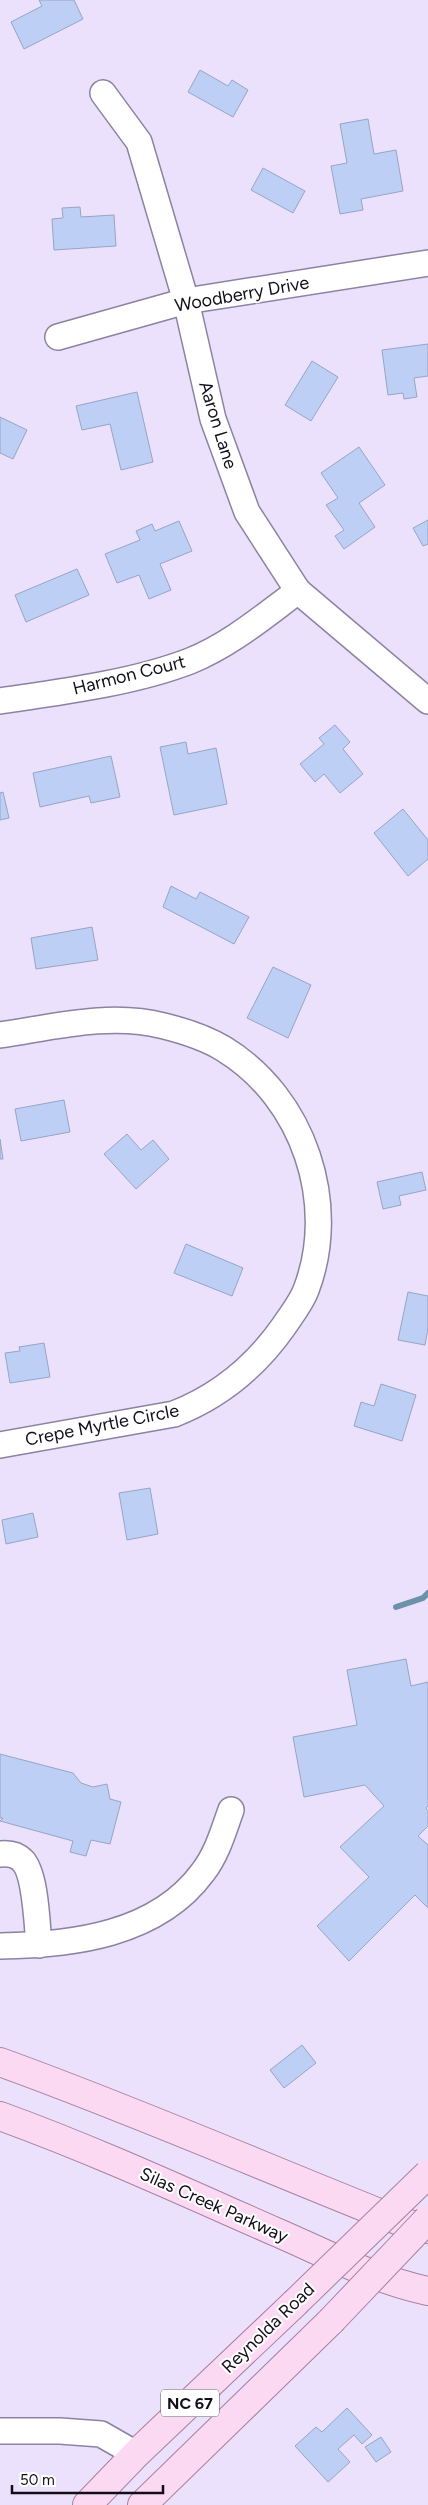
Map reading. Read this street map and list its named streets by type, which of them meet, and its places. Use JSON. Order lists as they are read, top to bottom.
{
  "streets": {
    "main road": ["Silas Creek Parkway", "Reynolda Road", "NC 67"],
    "street": [
      "Woodberry Drive",
      "Aaron Lane",
      "Harmon Court",
      "Crepe Myrtle Circle"
    ]
  },
  "crossings": [
    ["Woodberry Drive", "Aaron Lane"],
    ["Aaron Lane", "Harmon Court"]
  ],
  "scale_bar": "50 m"
}
